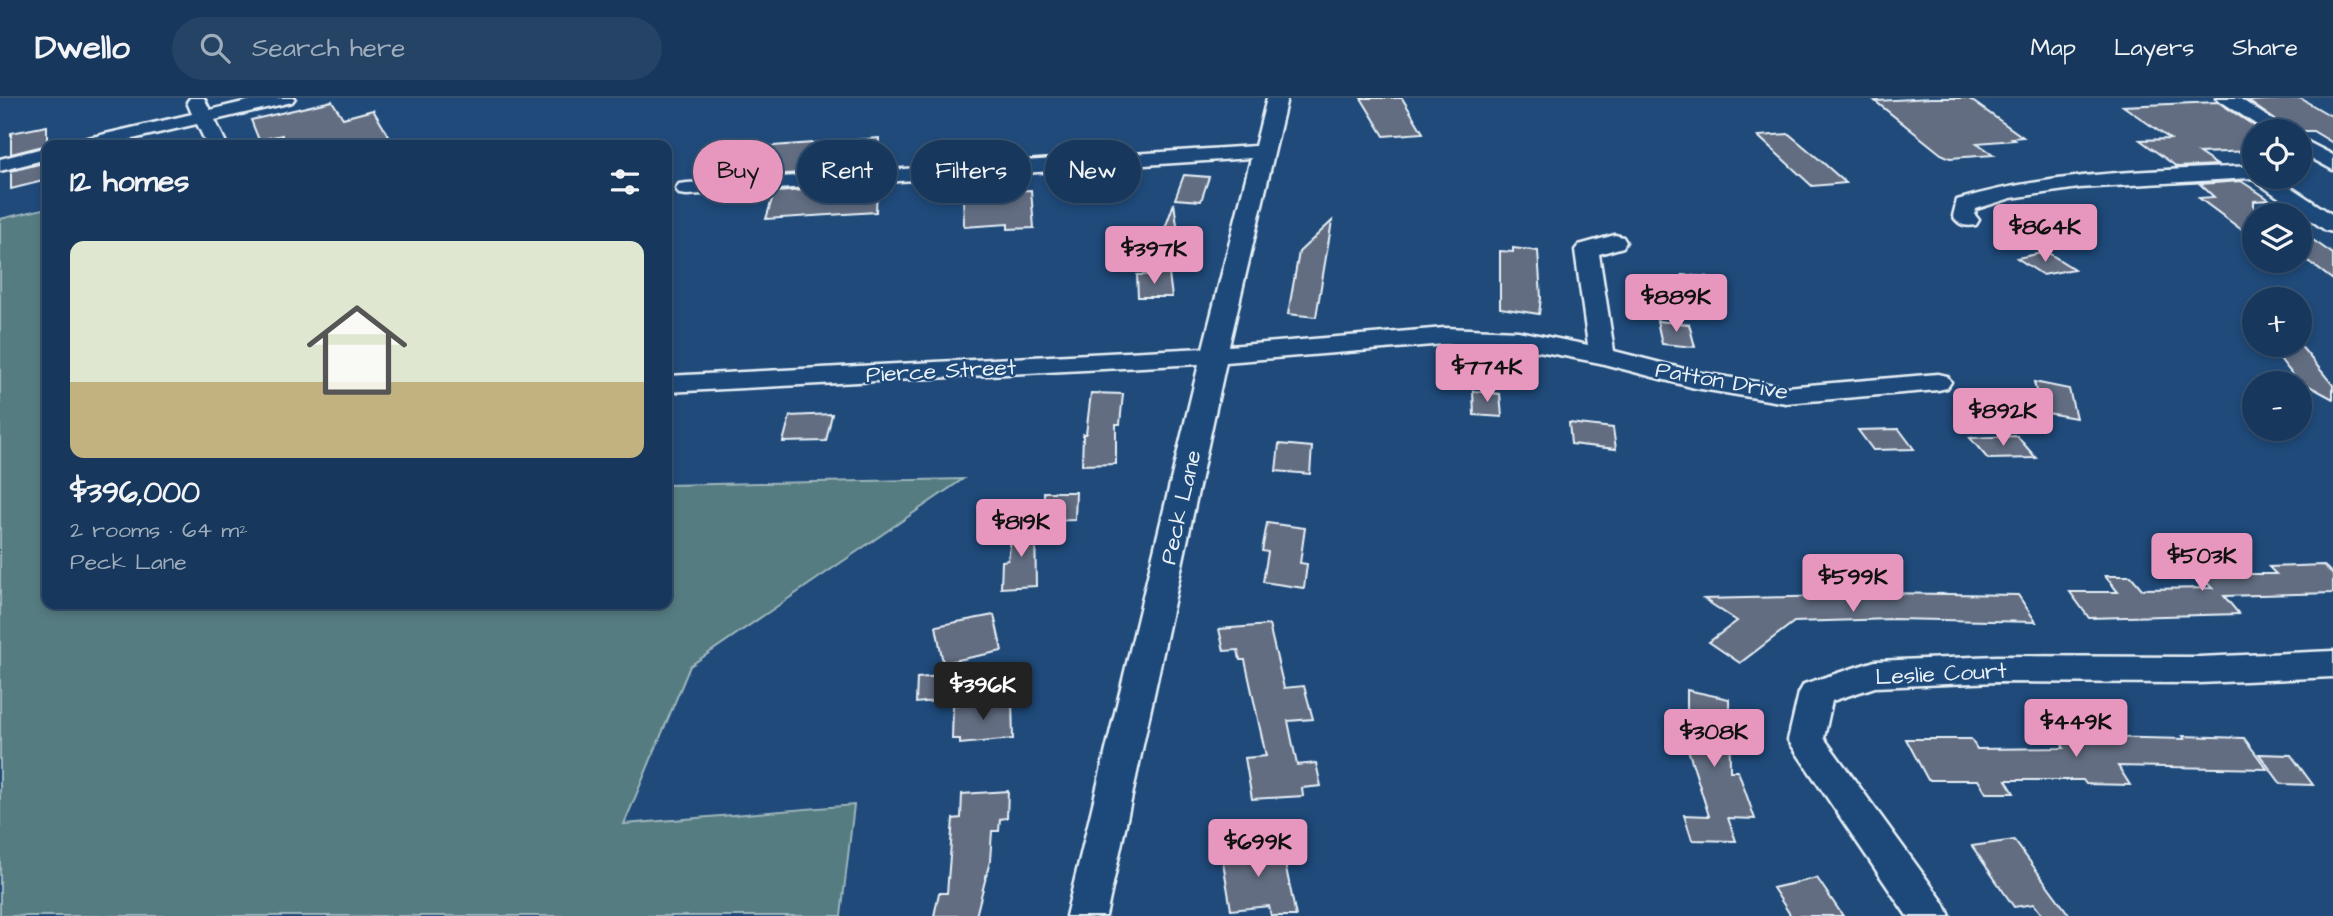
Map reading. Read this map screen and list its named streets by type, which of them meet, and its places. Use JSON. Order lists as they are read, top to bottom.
{
  "streets": {
    "street": [
      "Pierce Street",
      "Patton Drive",
      "Peck Lane",
      "Leslie Court"
    ]
  },
  "crossings": [
    ["Pierce Street", "Patton Drive"],
    ["Pierce Street", "Peck Lane"],
    ["Patton Drive", "Peck Lane"]
  ],
  "page": {
    "header": "Dwello",
    "search": "Search here",
    "nav": ["Map", "Layers", "Share"],
    "map_buttons": ["+", "−"],
    "chip": [
      "Buy",
      "Rent",
      "Filters",
      "New"
    ],
    "heading": "12 homes",
    "price": [
      "$864K",
      "$397K",
      "$889K",
      "$774K",
      "$892K",
      "$819K",
      "$503K",
      "$599K",
      "$396K",
      "$449K",
      "$308K",
      "$699K"
    ],
    "list": [
      {
        "name": "$396,000",
        "note": "2 rooms · 64 m² · Peck Lane"
      }
    ]
  }
}
